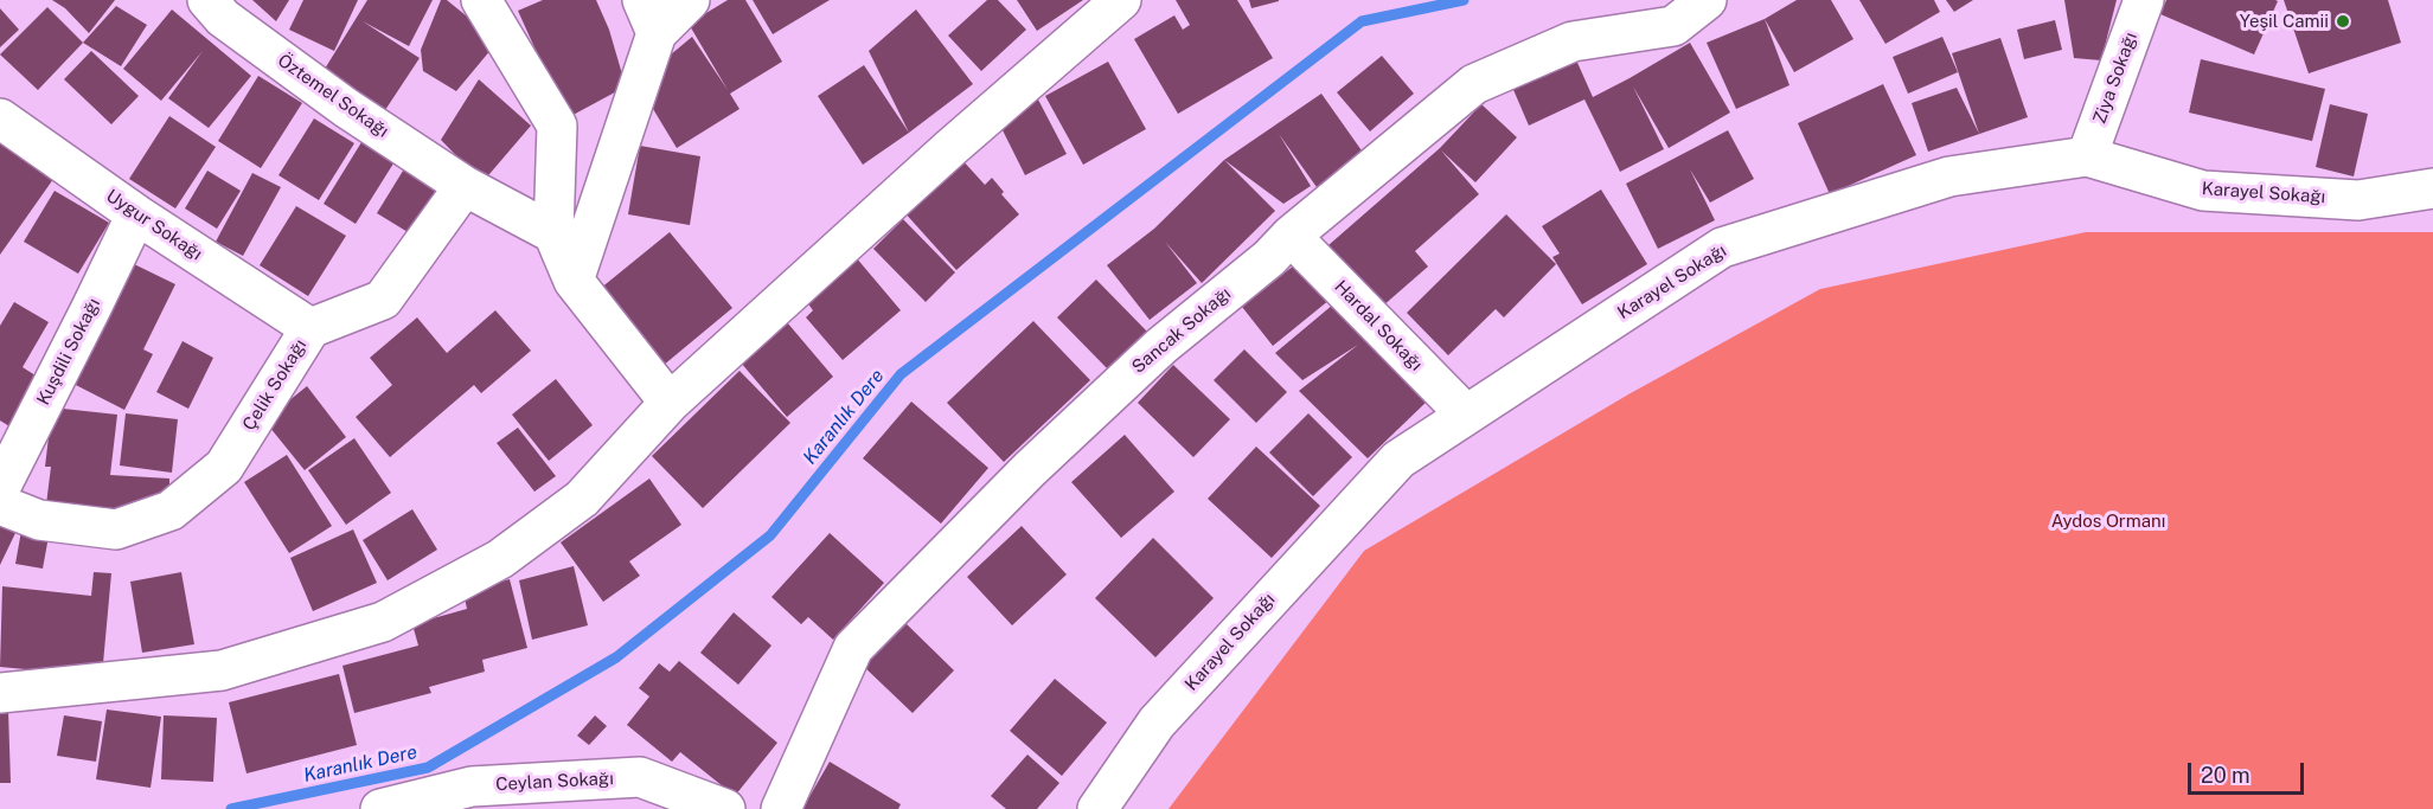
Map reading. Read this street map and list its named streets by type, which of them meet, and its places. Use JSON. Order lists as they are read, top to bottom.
{
  "streets": {
    "street": [
      "Ziya Sokağı",
      "Öztemel Sokağı",
      "Karayel Sokağı",
      "Uygur Sokağı",
      "Hardal Sokağı",
      "Sancak Sokağı",
      "Kuşdili Sokağı",
      "Çelik Sokağı",
      "Ceylan Sokağı"
    ]
  },
  "crossings": [
    ["Ziya Sokağı", "Karayel Sokağı"],
    ["Öztemel Sokağı", "Çelik Sokağı"],
    ["Karayel Sokağı", "Hardal Sokağı"],
    ["Uygur Sokağı", "Kuşdili Sokağı"],
    ["Uygur Sokağı", "Çelik Sokağı"],
    ["Hardal Sokağı", "Sancak Sokağı"]
  ],
  "water": ["Karanlık Dere"],
  "parks": ["Aydos Ormanı"],
  "places": ["Yeşil Camii"],
  "scale_bar": "20 m"
}
